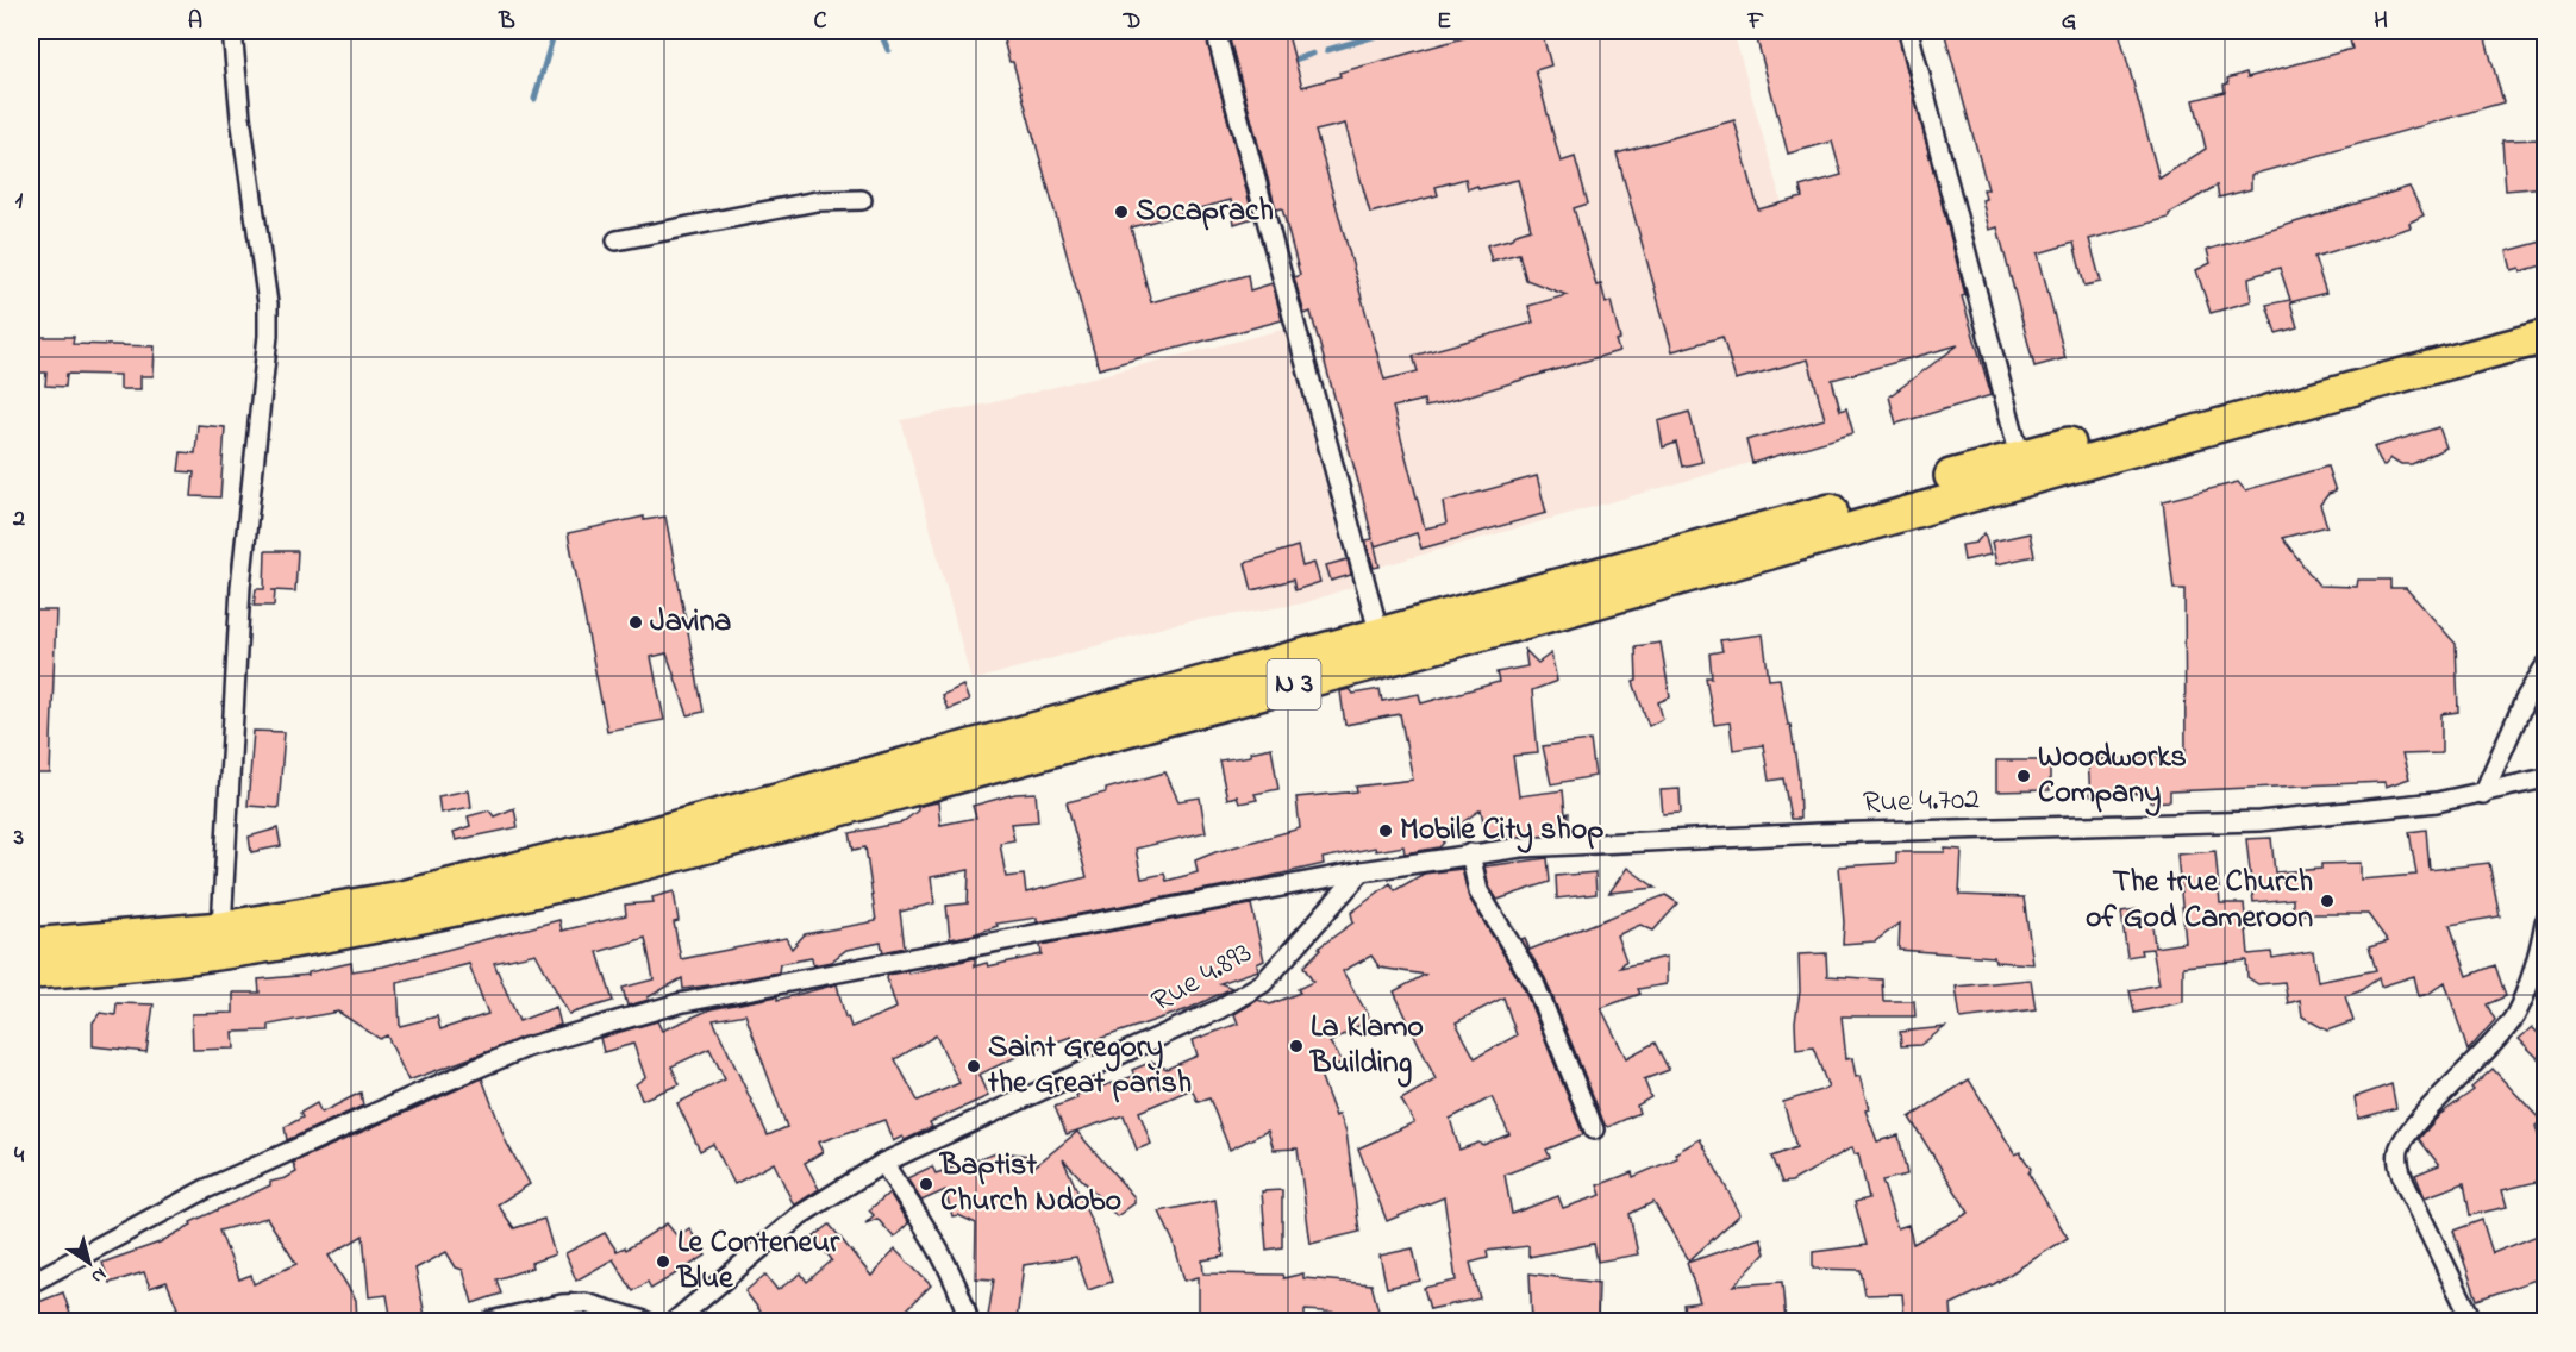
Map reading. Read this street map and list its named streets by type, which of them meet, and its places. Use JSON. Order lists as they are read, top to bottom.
{
  "streets": {
    "highway": ["N 3"],
    "street": ["Rue 4.702", "Rue 4.893"]
  },
  "crossings": [
    ["Rue 4.702", "Rue 4.893"]
  ],
  "places": [
    "Socaprach",
    "Javina",
    "Woodworks Company",
    "Mobile City shop",
    "The true Church of God Cameroon",
    "La Klamo Building",
    "Saint Gregory the Great parish",
    "Baptist Church Ndobo",
    "Le Conteneur Blue"
  ],
  "north": "bottom right",
  "grid": {
    "columns": [
      "A",
      "B",
      "C",
      "D",
      "E",
      "F",
      "G",
      "H"
    ],
    "rows": [
      "1",
      "2",
      "3",
      "4"
    ]
  }
}
